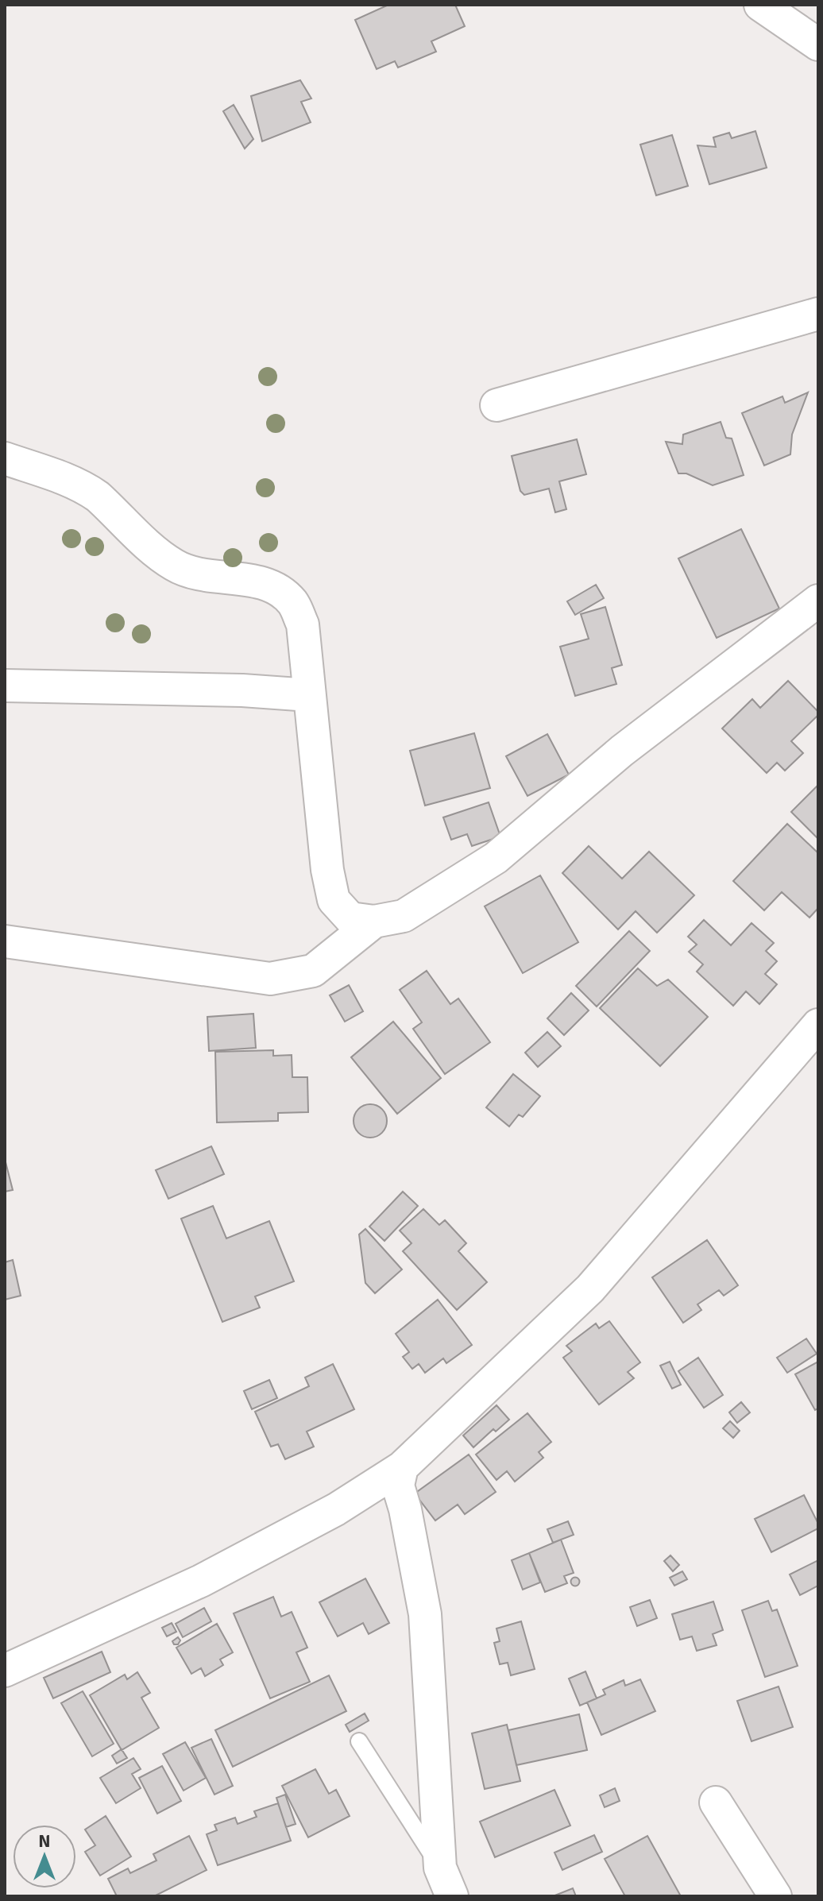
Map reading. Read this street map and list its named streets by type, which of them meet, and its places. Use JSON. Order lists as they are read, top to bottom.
{
  "north": "top"
}
